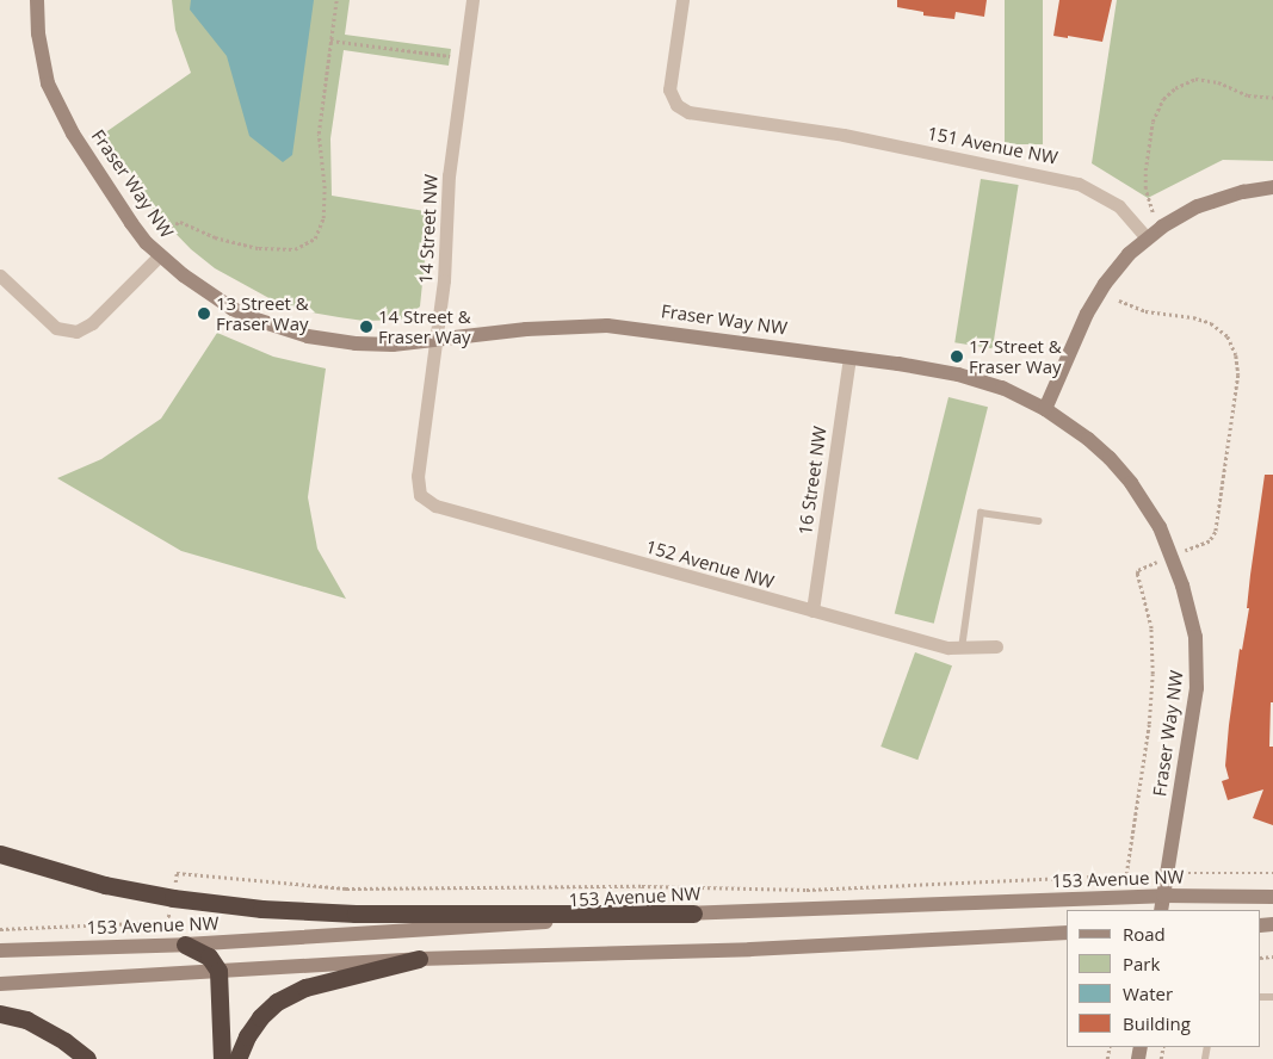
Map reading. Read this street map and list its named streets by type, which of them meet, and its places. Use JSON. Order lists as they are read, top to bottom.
{
  "streets": {
    "main road": ["Fraser Way NW", "153 Avenue NW"],
    "street": [
      "151 Avenue NW",
      "14 Street NW",
      "16 Street NW",
      "152 Avenue NW"
    ]
  },
  "crossings": [
    ["Fraser Way NW", "14 Street NW"],
    ["Fraser Way NW", "16 Street NW"],
    ["Fraser Way NW", "153 Avenue NW"],
    ["14 Street NW", "152 Avenue NW"],
    ["16 Street NW", "152 Avenue NW"]
  ],
  "places": ["13 Street & Fraser Way", "14 Street & Fraser Way", "17 Street & Fraser Way"],
  "legend": [
    "Road",
    "Park",
    "Water",
    "Building"
  ]
}
